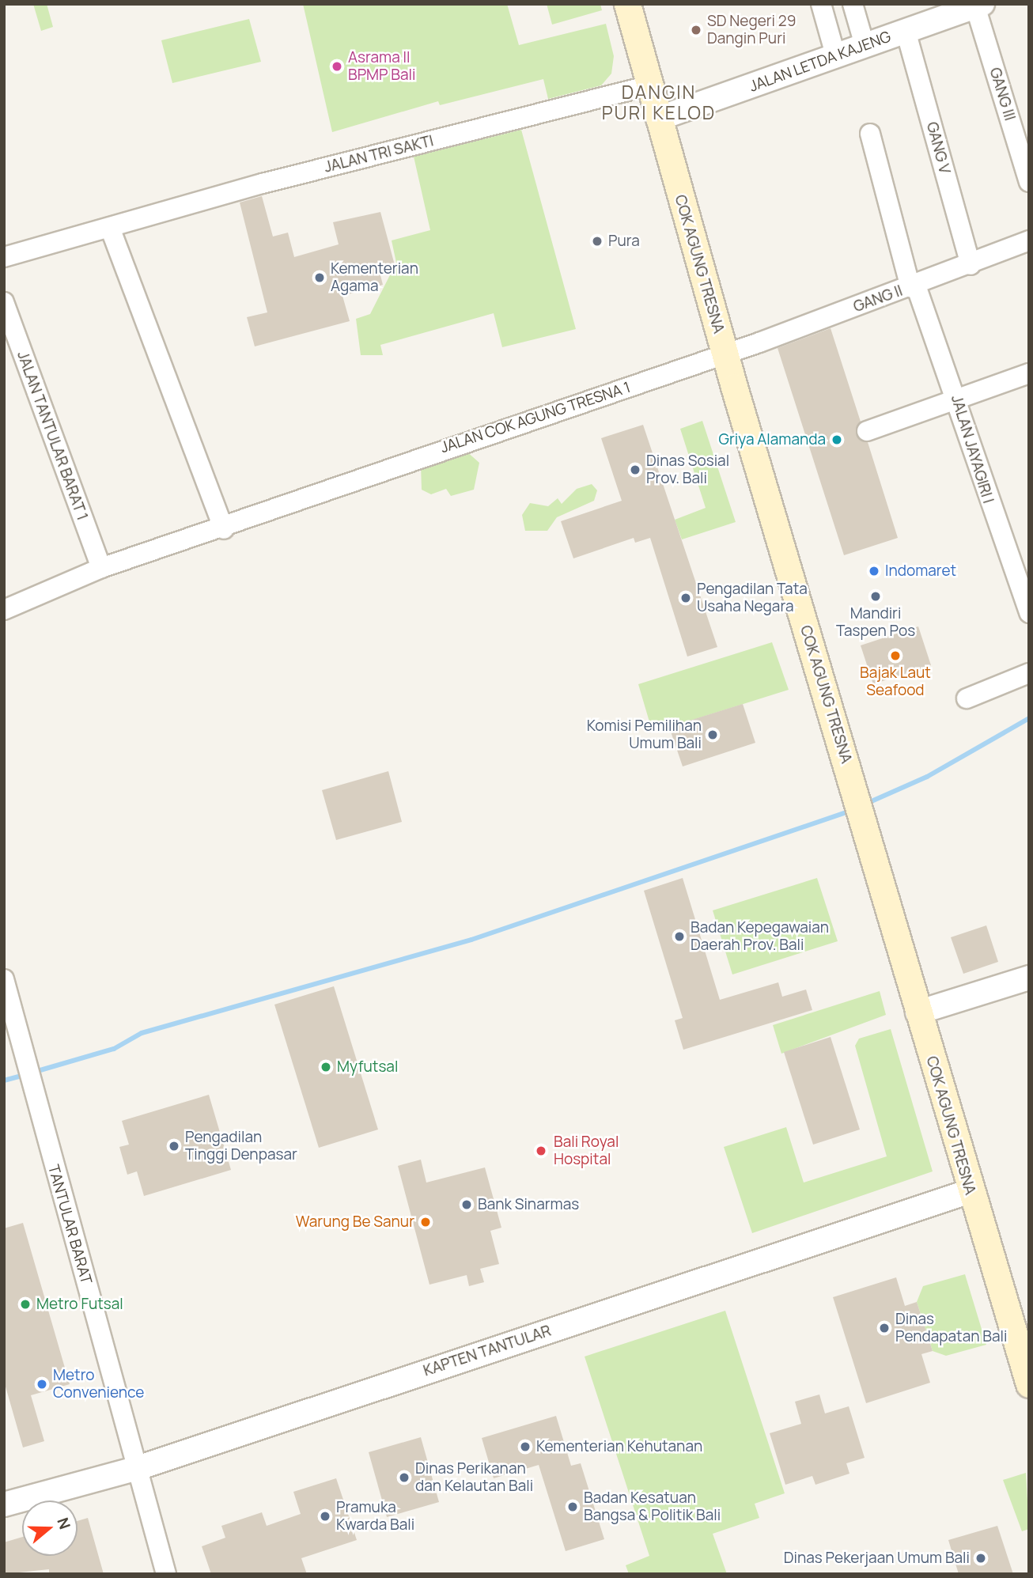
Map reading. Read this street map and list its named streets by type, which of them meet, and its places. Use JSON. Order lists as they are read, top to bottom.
{
  "streets": {
    "main road": ["COK AGUNG TRESNA"],
    "street": [
      "JALAN LETDA KAJENG",
      "GANG III",
      "GANG V",
      "JALAN TRI SAKTI",
      "GANG II",
      "JALAN COK AGUNG TRESNA 1",
      "JALAN TANTULAR BARAT 1",
      "JALAN JAYAGIRI I",
      "TANTULAR BARAT",
      "KAPTEN TANTULAR"
    ]
  },
  "crossings": [
    ["JALAN LETDA KAJENG", "GANG III"],
    ["JALAN LETDA KAJENG", "GANG V"],
    ["JALAN LETDA KAJENG", "COK AGUNG TRESNA"],
    ["GANG V", "GANG II"],
    ["JALAN TRI SAKTI", "COK AGUNG TRESNA"],
    ["COK AGUNG TRESNA", "GANG II"],
    ["COK AGUNG TRESNA", "JALAN COK AGUNG TRESNA 1"],
    ["COK AGUNG TRESNA", "KAPTEN TANTULAR"],
    ["GANG II", "JALAN COK AGUNG TRESNA 1"],
    ["GANG II", "JALAN JAYAGIRI I"],
    ["JALAN COK AGUNG TRESNA 1", "JALAN TANTULAR BARAT 1"],
    ["TANTULAR BARAT", "KAPTEN TANTULAR"]
  ],
  "districts": ["DANGIN PURI KELOD"],
  "places": [
    "SD Negeri 29 Dangin Puri",
    "Asrama II BPMP Bali",
    "Pura",
    "Kementerian Agama",
    "Griya Alamanda",
    "Dinas Sosial Prov. Bali",
    "Indomaret",
    "Mandiri Taspen Pos",
    "Pengadilan Tata Usaha Negara",
    "Bajak Laut Seafood",
    "Komisi Pemilihan Umum Bali",
    "Badan Kepegawaian Daerah Prov. Bali",
    "Myfutsal",
    "Pengadilan Tinggi Denpasar",
    "Bali Royal Hospital",
    "Bank Sinarmas",
    "Warung Be Sanur",
    "Metro Futsal",
    "Dinas Pendapatan Bali",
    "Metro Convenience",
    "Kementerian Kehutanan",
    "Dinas Perikanan dan Kelautan Bali",
    "Badan Kesatuan Bangsa & Politik Bali",
    "Pramuka Kwarda Bali",
    "Dinas Pekerjaan Umum Bali"
  ],
  "north": "right"
}
